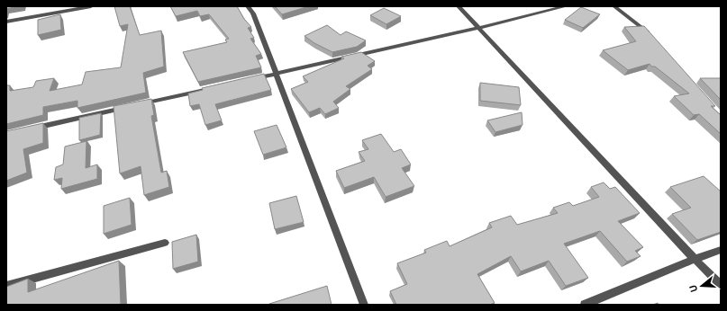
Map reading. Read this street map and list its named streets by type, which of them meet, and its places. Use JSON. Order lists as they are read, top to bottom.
{
  "north": "left"
}
